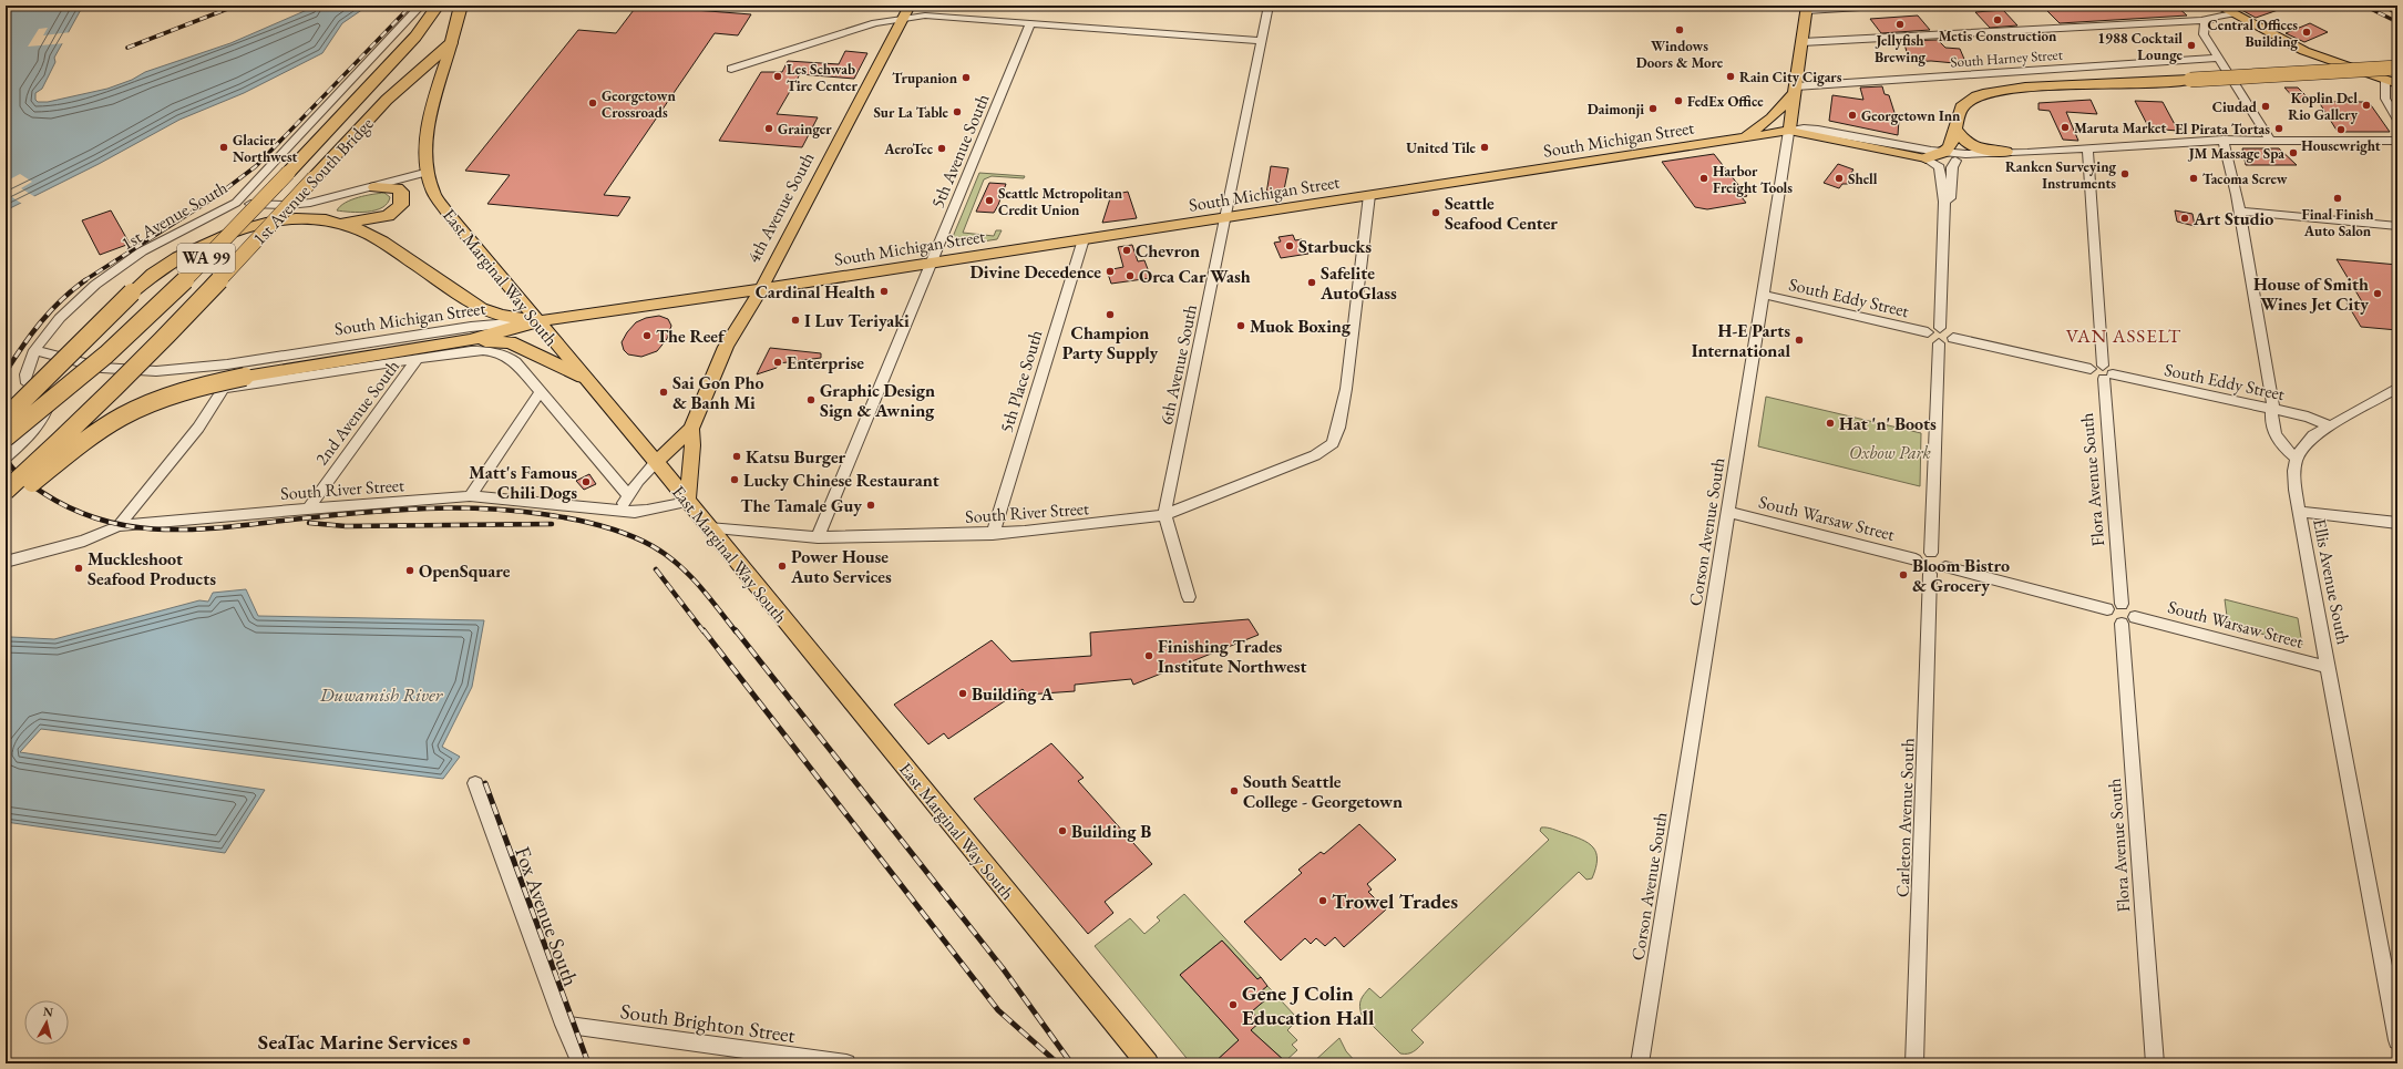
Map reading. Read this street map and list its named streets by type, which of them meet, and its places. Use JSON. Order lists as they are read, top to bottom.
{
  "streets": {
    "highway": ["1st Avenue South Bridge", "WA 99", "East Marginal Way South"],
    "main road": ["South Michigan Street", "4th Avenue South", "Corson Avenue South"],
    "street": [
      "South Harney Street",
      "5th Avenue South",
      "1st Avenue South",
      "South Eddy Street",
      "6th Avenue South",
      "5th Place South",
      "2nd Avenue South",
      "Flora Avenue South",
      "South River Street",
      "South Warsaw Street",
      "Ellis Avenue South",
      "Carleton Avenue South",
      "Fox Avenue South",
      "South Brighton Street"
    ]
  },
  "crossings": [
    ["South Harney Street", "Corson Avenue South"],
    ["South Michigan Street", "5th Avenue South"],
    ["South Michigan Street", "4th Avenue South"],
    ["South Michigan Street", "1st Avenue South"],
    ["South Michigan Street", "East Marginal Way South"],
    ["South Michigan Street", "6th Avenue South"],
    ["South Michigan Street", "5th Place South"],
    ["South Michigan Street", "South River Street"],
    ["South Michigan Street", "Corson Avenue South"],
    ["5th Avenue South", "South River Street"],
    ["1st Avenue South Bridge", "East Marginal Way South"],
    ["4th Avenue South", "East Marginal Way South"],
    ["4th Avenue South", "South River Street"],
    ["East Marginal Way South", "South River Street"],
    ["South Eddy Street", "Flora Avenue South"],
    ["South Eddy Street", "Corson Avenue South"],
    ["6th Avenue South", "South River Street"],
    ["5th Place South", "South River Street"],
    ["2nd Avenue South", "South River Street"],
    ["Flora Avenue South", "South Warsaw Street"],
    ["South Warsaw Street", "Corson Avenue South"],
    ["South Warsaw Street", "Ellis Avenue South"],
    ["South Warsaw Street", "Carleton Avenue South"],
    ["Fox Avenue South", "South Brighton Street"]
  ],
  "districts": ["VAN ASSELT"],
  "water": ["Duwamish River"],
  "parks": ["Oxbow Park"],
  "places": [
    "Metis Construction",
    "Jellyfish Brewing",
    "Windows Doors & More",
    "Central Offices Building",
    "1988 Cocktail Lounge",
    "Les Schwab Tire Center",
    "Rain City Cigars",
    "Trupanion",
    "FedEx Office",
    "Georgetown Crossroads",
    "Koplin Del Rio Gallery",
    "Ciudad",
    "Daimonji",
    "Sur La Table",
    "Georgetown Inn",
    "Maruta Market",
    "Grainger",
    "El Pirata Tortas",
    "Housewright",
    "Glacier Northwest",
    "United Tile",
    "AeroTec",
    "JM Massage Spa",
    "Ranken Surveying Instruments",
    "Harbor Freight Tools",
    "Shell",
    "Tacoma Screw",
    "Final Finish Auto Salon",
    "Seattle Metropolitan Credit Union",
    "Seattle Seafood Center",
    "Art Studio",
    "Starbucks",
    "Chevron",
    "Divine Decedence",
    "Orca Car Wash",
    "Safelite AutoGlass",
    "Cardinal Health",
    "House of Smith Wines Jet City",
    "Champion Party Supply",
    "I Luv Teriyaki",
    "Muok Boxing",
    "The Reef",
    "H-E Parts International",
    "Enterprise",
    "Sai Gon Pho & Banh Mi",
    "Graphic Design Sign & Awning",
    "Hat 'n' Boots",
    "Katsu Burger",
    "Lucky Chinese Restaurant",
    "Matt's Famous Chili Dogs",
    "The Tamale Guy",
    "Power House Auto Services",
    "Muckleshoot Seafood Products",
    "OpenSquare",
    "Bloom Bistro & Grocery",
    "Finishing Trades Institute Northwest",
    "Building A",
    "South Seattle College - Georgetown",
    "Building B",
    "Trowel Trades",
    "Gene J Colin Education Hall",
    "SeaTac Marine Services"
  ],
  "north": "top"
}
